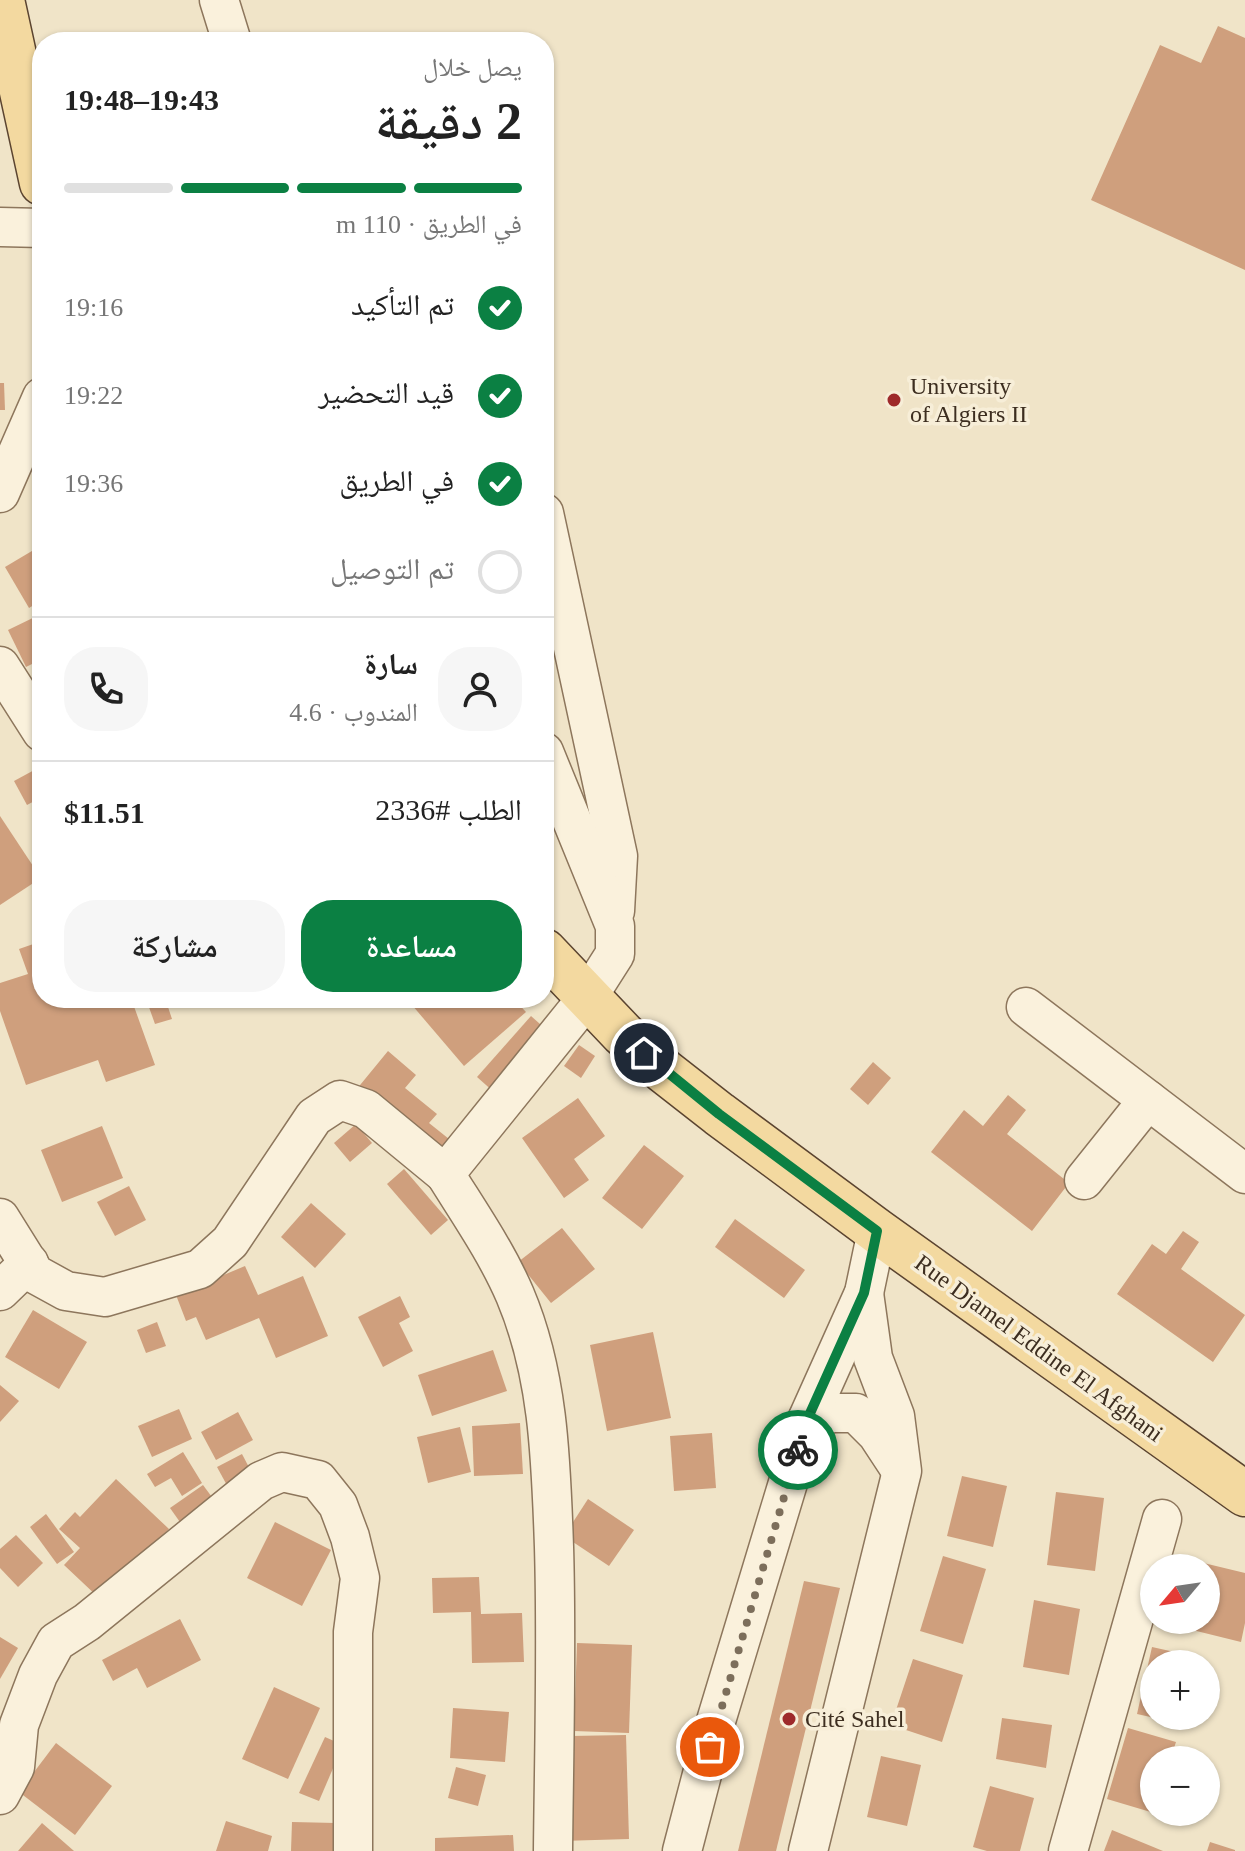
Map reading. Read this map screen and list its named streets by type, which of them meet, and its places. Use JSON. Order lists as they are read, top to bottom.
{
  "streets": {
    "main road": ["Rue Djamel Eddine El Afghani"]
  },
  "places": ["University of Algiers II", "Cité Sahel"],
  "north": "bottom left",
  "page": {
    "heading": ["2 دقيقة", "يصل خلال", "19:43–19:48"],
    "panel": [
      "سارة",
      "المندوب · 4.6",
      "الطلب #2336",
      "$11.51"
    ],
    "bar": "في الطريق · 110 m",
    "list": [
      ["تم التأكيد", "19:16"],
      ["قيد التحضير", "19:22"],
      ["في الطريق", "19:36"],
      "تم التوصيل"
    ],
    "buttons": ["مساعدة", "مشاركة"],
    "map_buttons": ["+", "−"]
  }
}
